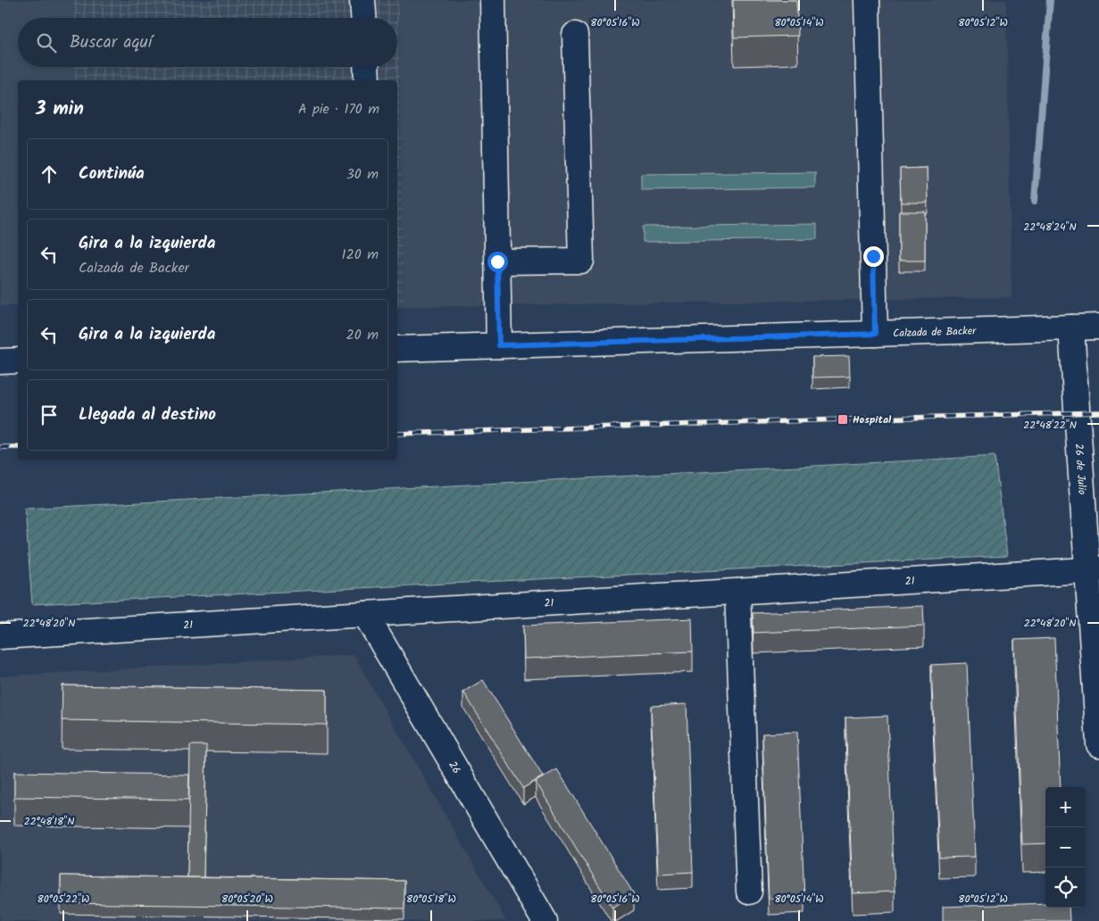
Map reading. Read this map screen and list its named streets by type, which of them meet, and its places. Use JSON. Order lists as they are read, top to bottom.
{
  "streets": {
    "street": [
      "Calzada de Backer",
      "26 de Julio",
      "21",
      "26"
    ]
  },
  "crossings": [
    ["Calzada de Backer", "26 de Julio"],
    ["26 de Julio", "21"],
    ["21", "26"]
  ],
  "places": {
    "transit": ["Hospital"]
  },
  "page": {
    "search": "Buscar aquí",
    "heading": ["3 min", "A pie · 170 m"],
    "list": [
      ["Continúa", "30 m"],
      ["Gira a la izquierda", "Calzada de Backer", "120 m"],
      ["Gira a la izquierda", "20 m"],
      "Llegada al destino"
    ],
    "map_buttons": ["+", "−"]
  },
  "coordinates": [
    "80°05'16\"W",
    "80°05'14\"W",
    "80°05'12\"W",
    "22°48'24\"N",
    "22°48'22\"N",
    "22°48'20\"N",
    "22°48'18\"N",
    "80°05'22\"W",
    "80°05'20\"W",
    "80°05'18\"W"
  ]
}
